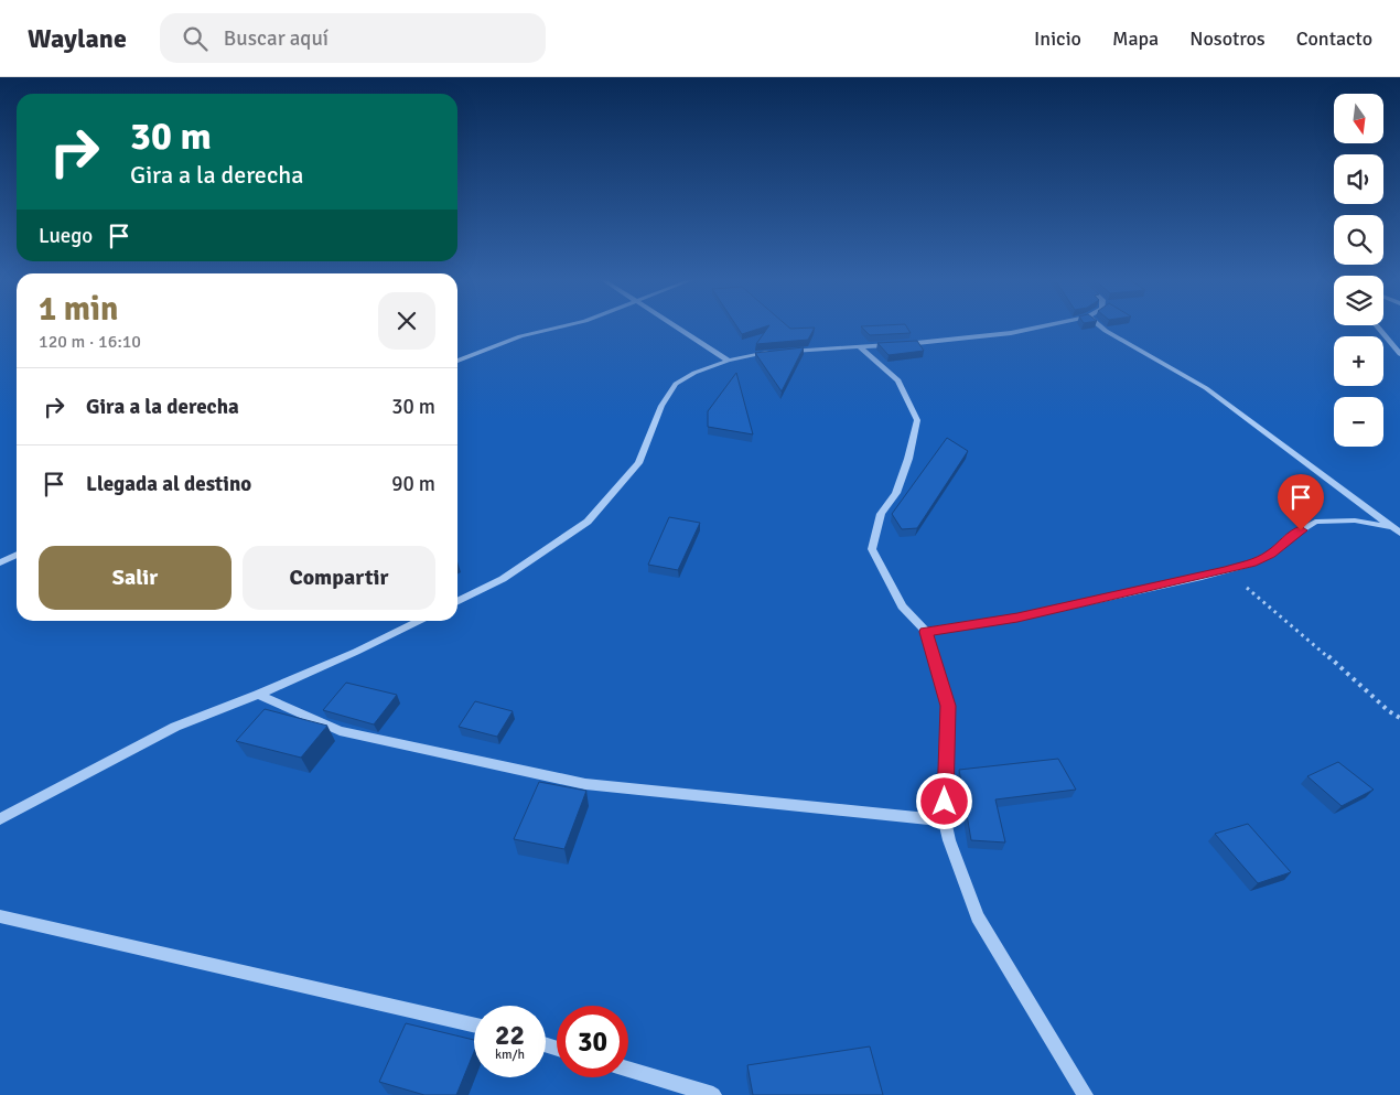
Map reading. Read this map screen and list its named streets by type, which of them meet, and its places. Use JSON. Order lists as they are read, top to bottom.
{
  "north": "bottom",
  "page": {
    "header": "Waylane",
    "search": "Buscar aquí",
    "nav": [
      "Inicio",
      "Mapa",
      "Nosotros",
      "Contacto"
    ],
    "map_buttons": ["+", "−"],
    "turn": ["30 m", "Gira a la derecha"],
    "then": "Luego",
    "heading": ["1 min", "120 m · 16:10"],
    "list": [
      {
        "name": "Gira a la derecha",
        "value": "30 m"
      },
      {
        "name": "Llegada al destino",
        "value": "90 m"
      }
    ],
    "buttons": ["Salir", "Compartir"],
    "speed": "22 km/h",
    "limit": "30"
  }
}
